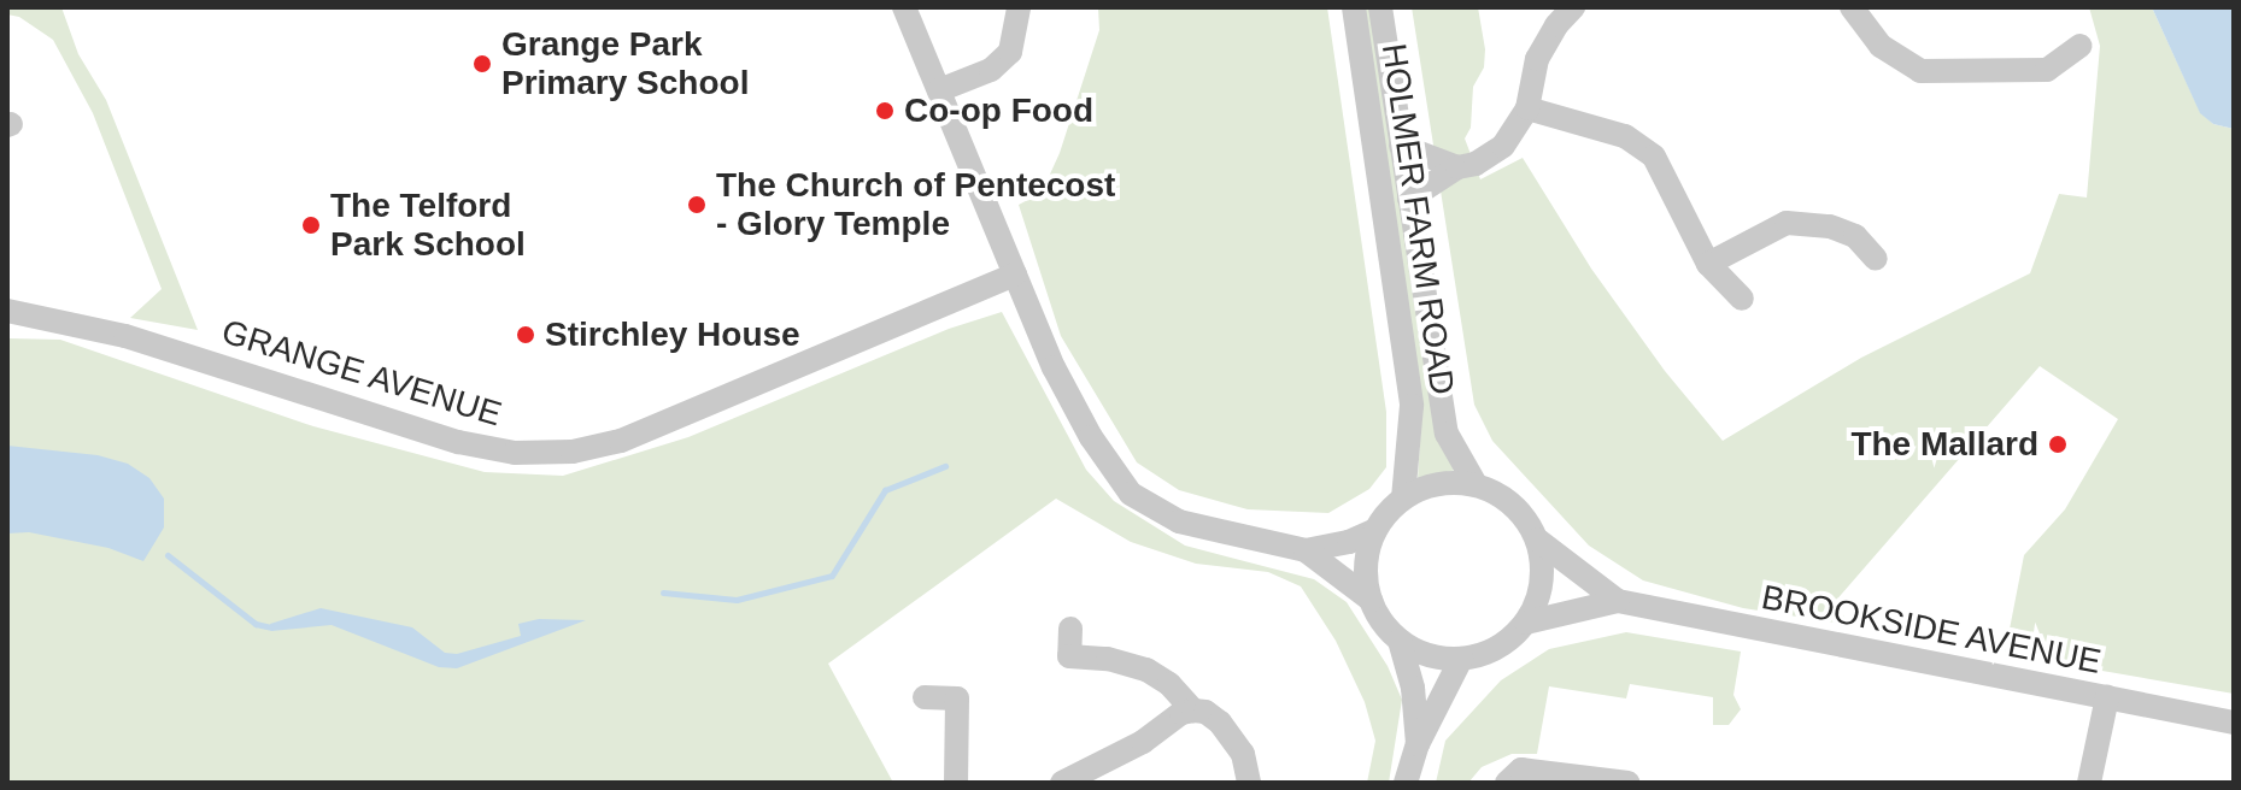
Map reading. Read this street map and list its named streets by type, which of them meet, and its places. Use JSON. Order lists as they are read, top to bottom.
{
  "streets": {
    "street": ["HOLMER FARM ROAD", "GRANGE AVENUE", "BROOKSIDE AVENUE"]
  },
  "crossings": [
    ["HOLMER FARM ROAD", "BROOKSIDE AVENUE"]
  ],
  "places": [
    "Grange Park Primary School",
    "Co-op Food",
    "The Church of Pentecost - Glory Temple",
    "The Telford Park School",
    "Stirchley House",
    "The Mallard"
  ]
}
